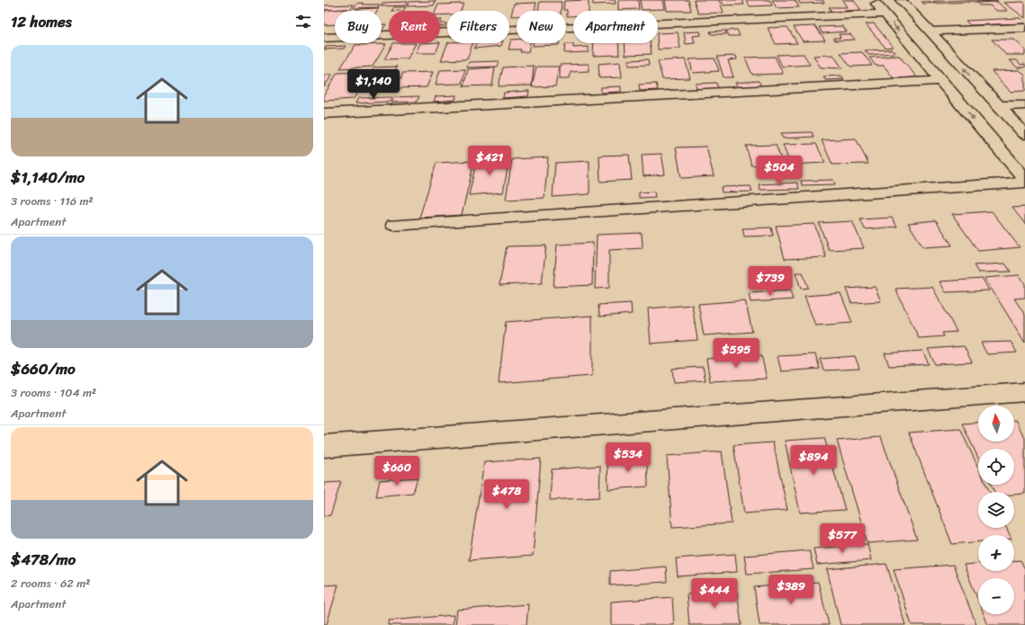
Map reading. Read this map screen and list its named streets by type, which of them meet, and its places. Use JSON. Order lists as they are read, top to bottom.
{
  "north": "top",
  "page": {
    "heading": "12 homes",
    "chip": [
      "Buy",
      "Rent",
      "Filters",
      "New",
      "Apartment"
    ],
    "list": [
      {
        "name": "$1,140/mo",
        "note": "3 rooms · 116 m² · Apartment"
      },
      {
        "name": "$660/mo",
        "note": "3 rooms · 104 m² · Apartment"
      },
      {
        "name": "$478/mo",
        "note": "2 rooms · 62 m² · Apartment"
      }
    ],
    "price": [
      "$1,140",
      "$421",
      "$504",
      "$739",
      "$595",
      "$534",
      "$894",
      "$660",
      "$478",
      "$577",
      "$389",
      "$444"
    ],
    "map_buttons": ["+", "−"]
  }
}
